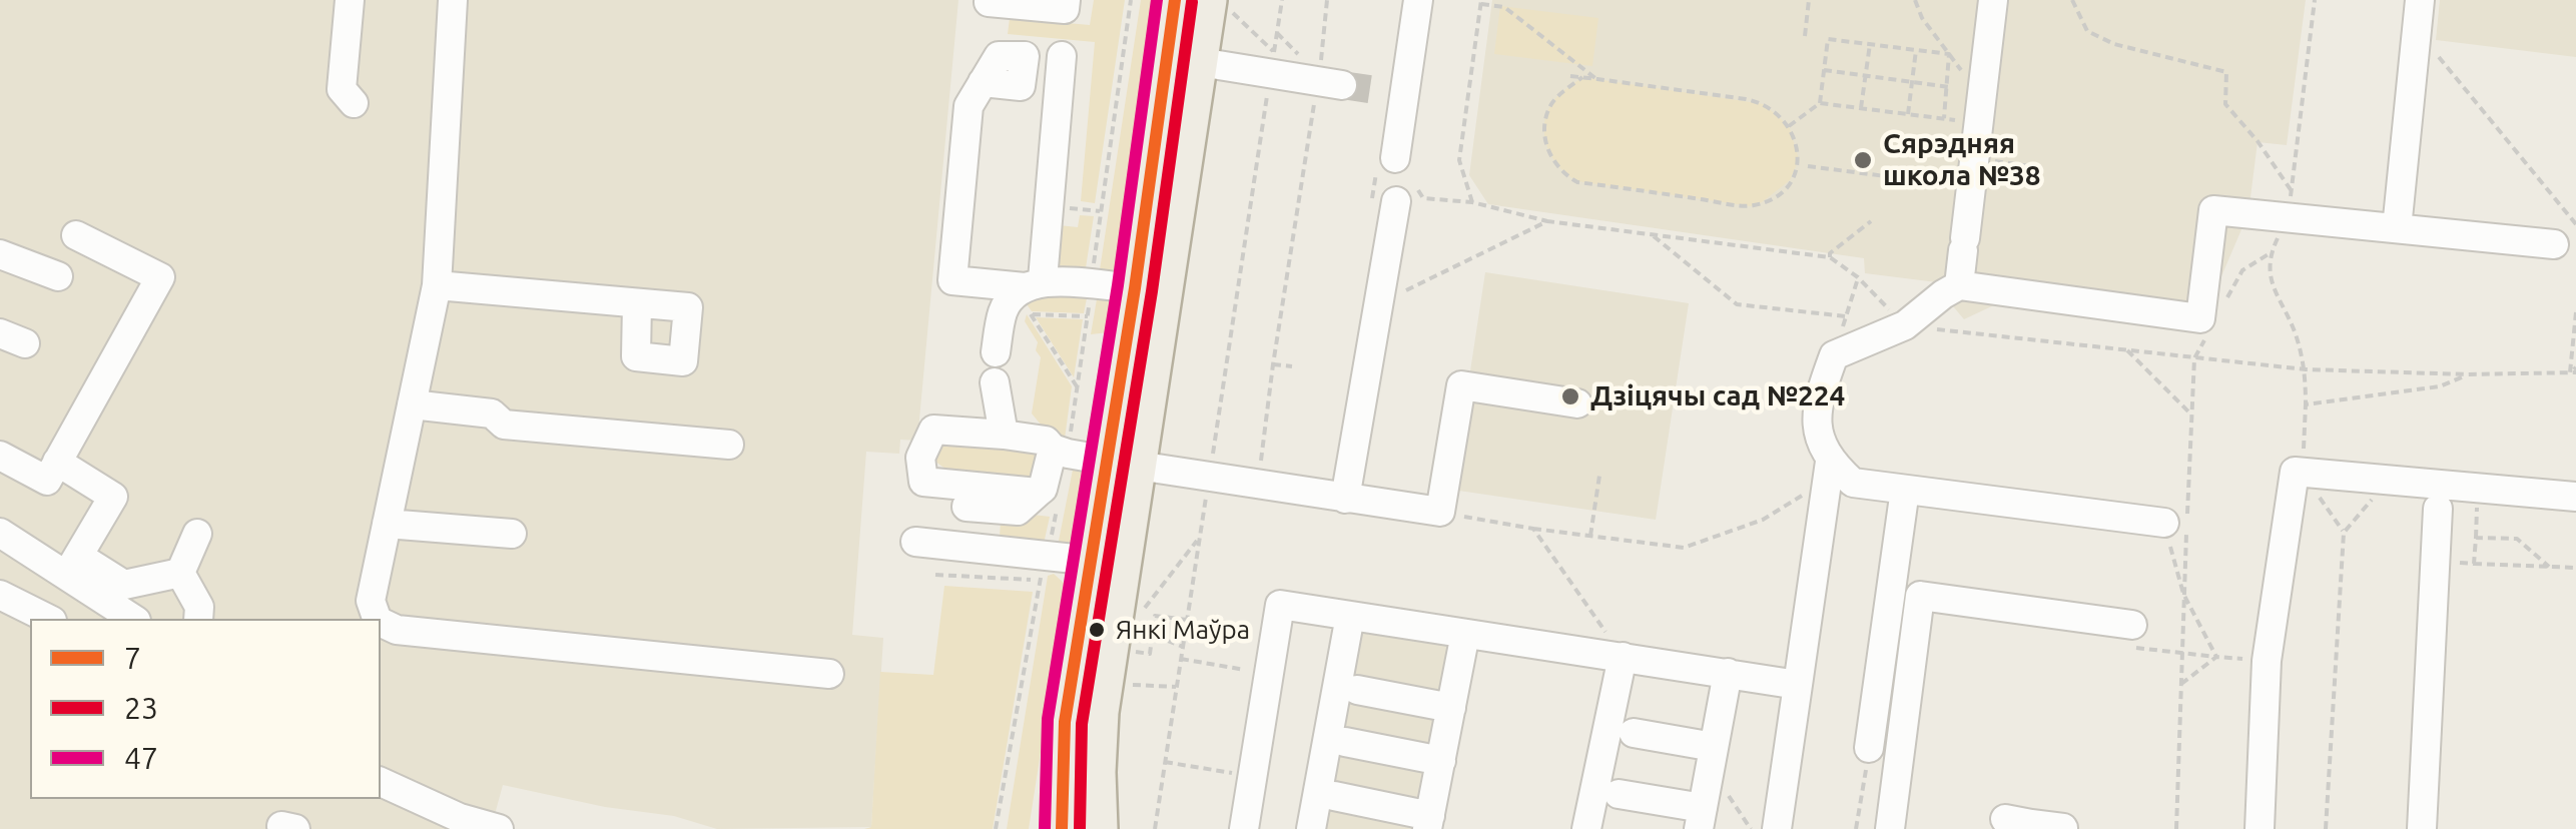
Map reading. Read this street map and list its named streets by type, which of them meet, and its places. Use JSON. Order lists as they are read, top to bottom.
{
  "places": ["Сярэдняя школа №38", "Дзіцячы сад №224", "Янкі Маўра"],
  "lines": ["transit line 7", "transit line 47", "transit line 23"],
  "legend": ["7", "23", "47"]
}
